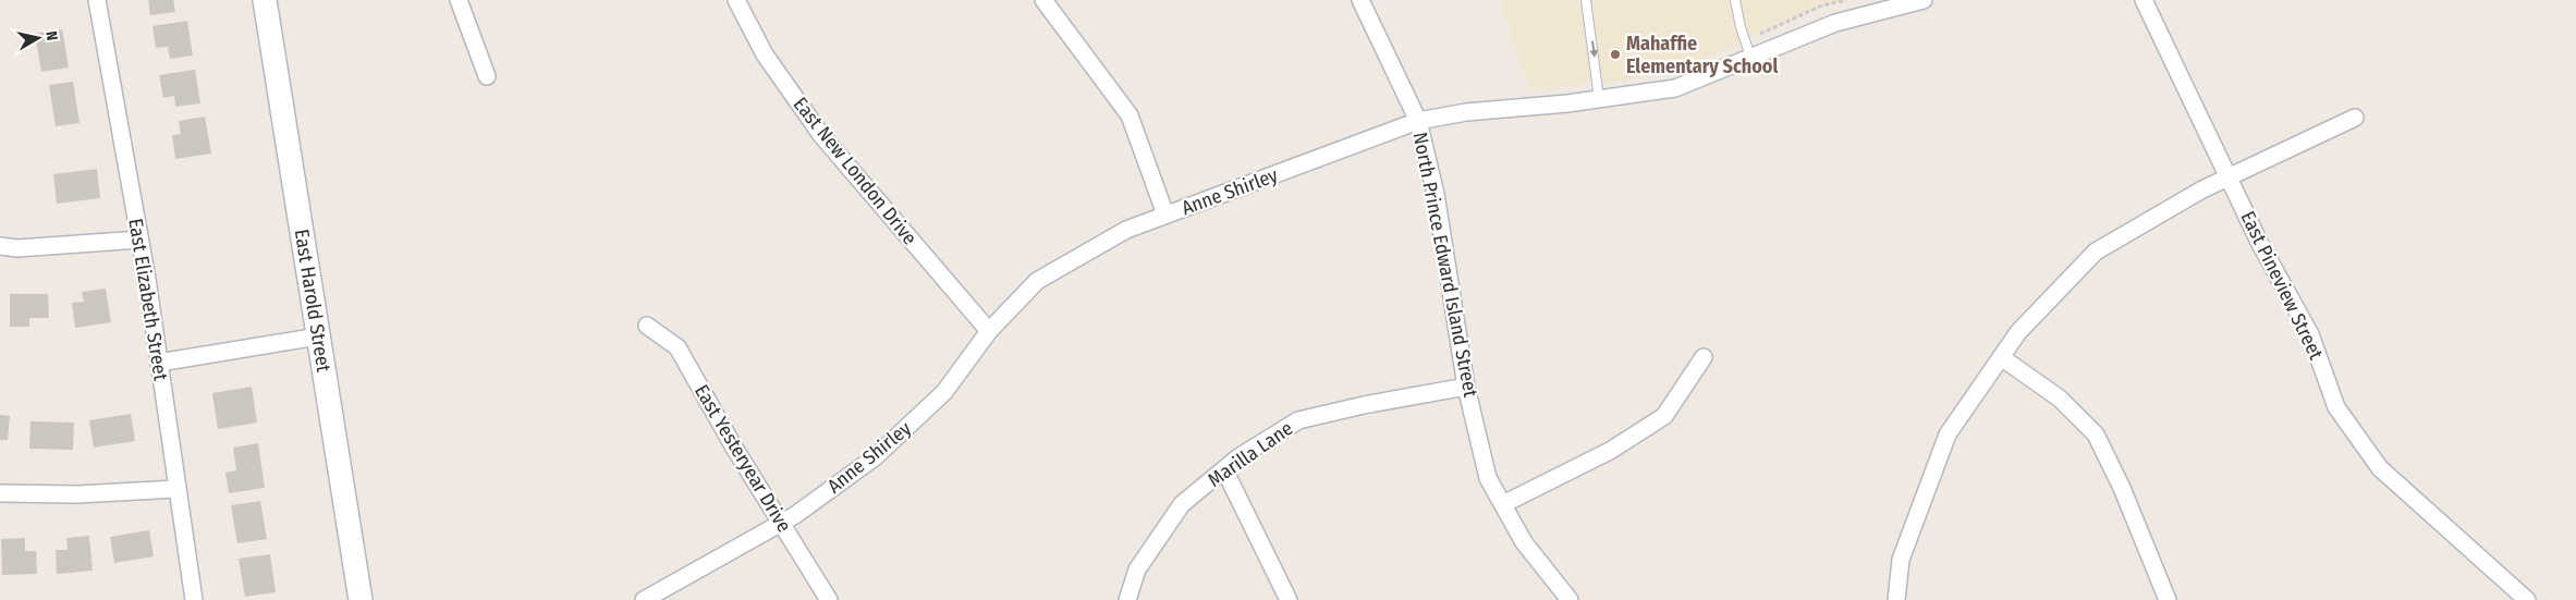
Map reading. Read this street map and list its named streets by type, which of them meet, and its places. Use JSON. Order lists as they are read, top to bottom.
{
  "streets": {
    "main road": ["East Harold Street"],
    "street": [
      "East New London Drive",
      "Anne Shirley",
      "North Prince Edward Island Street",
      "East Pineview Street",
      "East Elizabeth Street",
      "Marilla Lane",
      "East Yesteryear Drive"
    ]
  },
  "crossings": [
    ["East New London Drive", "Anne Shirley"],
    ["Anne Shirley", "North Prince Edward Island Street"],
    ["Anne Shirley", "East Yesteryear Drive"],
    ["North Prince Edward Island Street", "Marilla Lane"]
  ],
  "places": ["Mahaffie Elementary School"],
  "north": "right"
}
